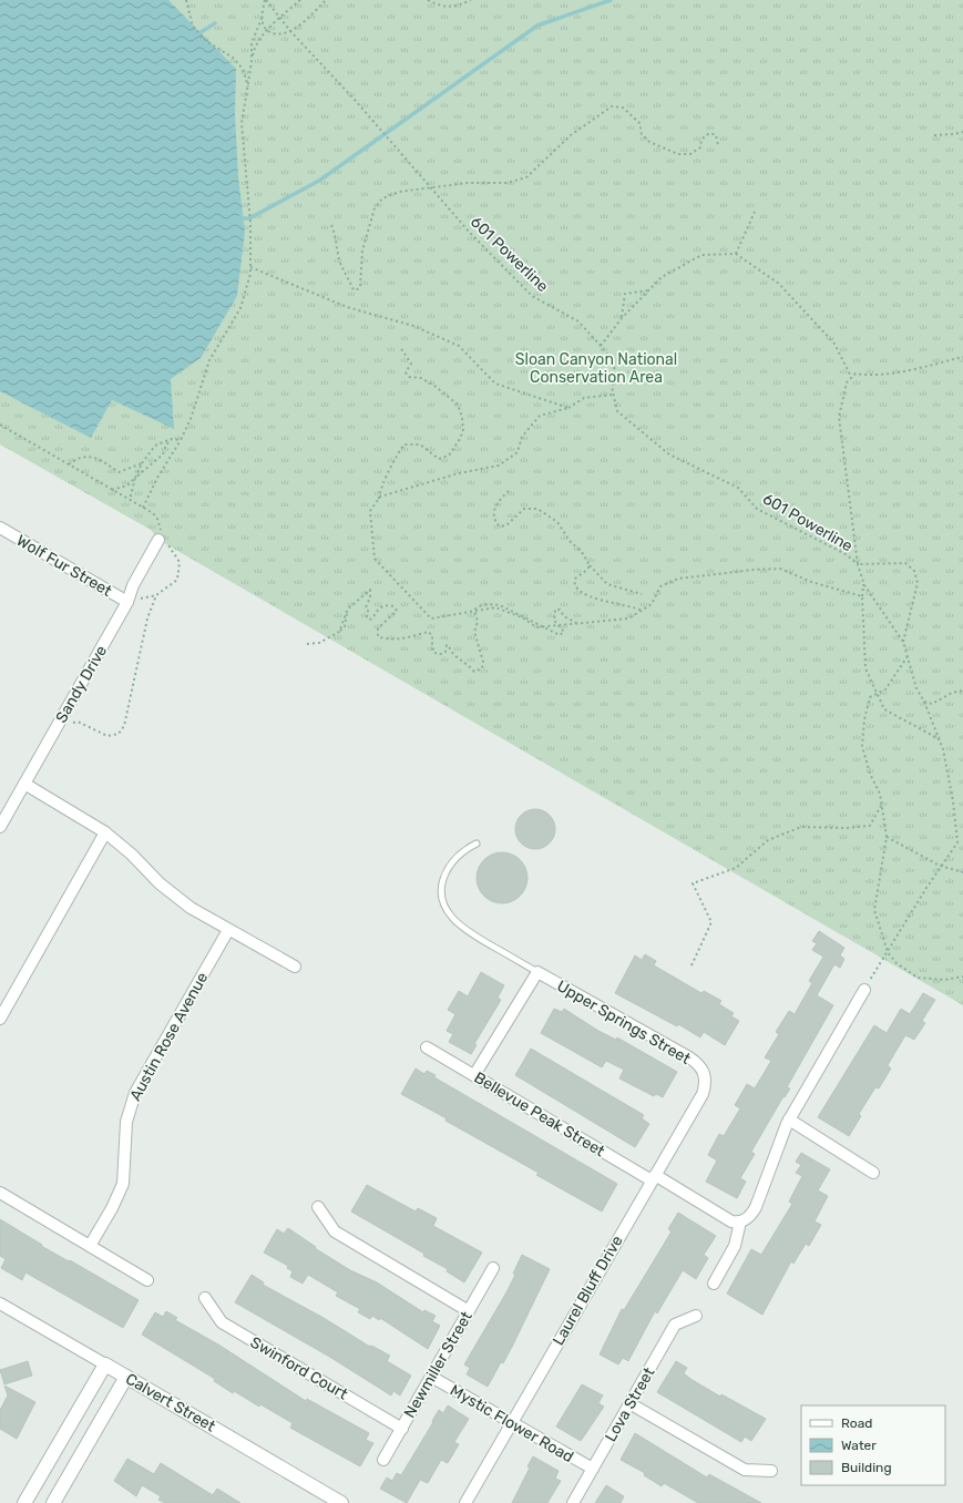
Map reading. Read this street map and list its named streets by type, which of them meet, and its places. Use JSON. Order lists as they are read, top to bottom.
{
  "streets": {
    "street": [
      "Wolf Fur Street",
      "Sandy Drive",
      "Upper Springs Street",
      "Austin Rose Avenue",
      "Bellevue Peak Street",
      "Laurel Bluff Drive",
      "Newmiller Street",
      "Swinford Court",
      "Calvert Street",
      "Lova Street",
      "Mystic Flower Road"
    ],
    "path": ["601 Powerline"]
  },
  "crossings": [
    ["Wolf Fur Street", "Sandy Drive"],
    ["Upper Springs Street", "Laurel Bluff Drive"],
    ["Bellevue Peak Street", "Laurel Bluff Drive"],
    ["Laurel Bluff Drive", "Mystic Flower Road"],
    ["Newmiller Street", "Swinford Court"],
    ["Newmiller Street", "Mystic Flower Road"],
    ["Lova Street", "Mystic Flower Road"]
  ],
  "parks": ["Sloan Canyon National Conservation Area"],
  "legend": ["Road", "Water", "Building"]
}
